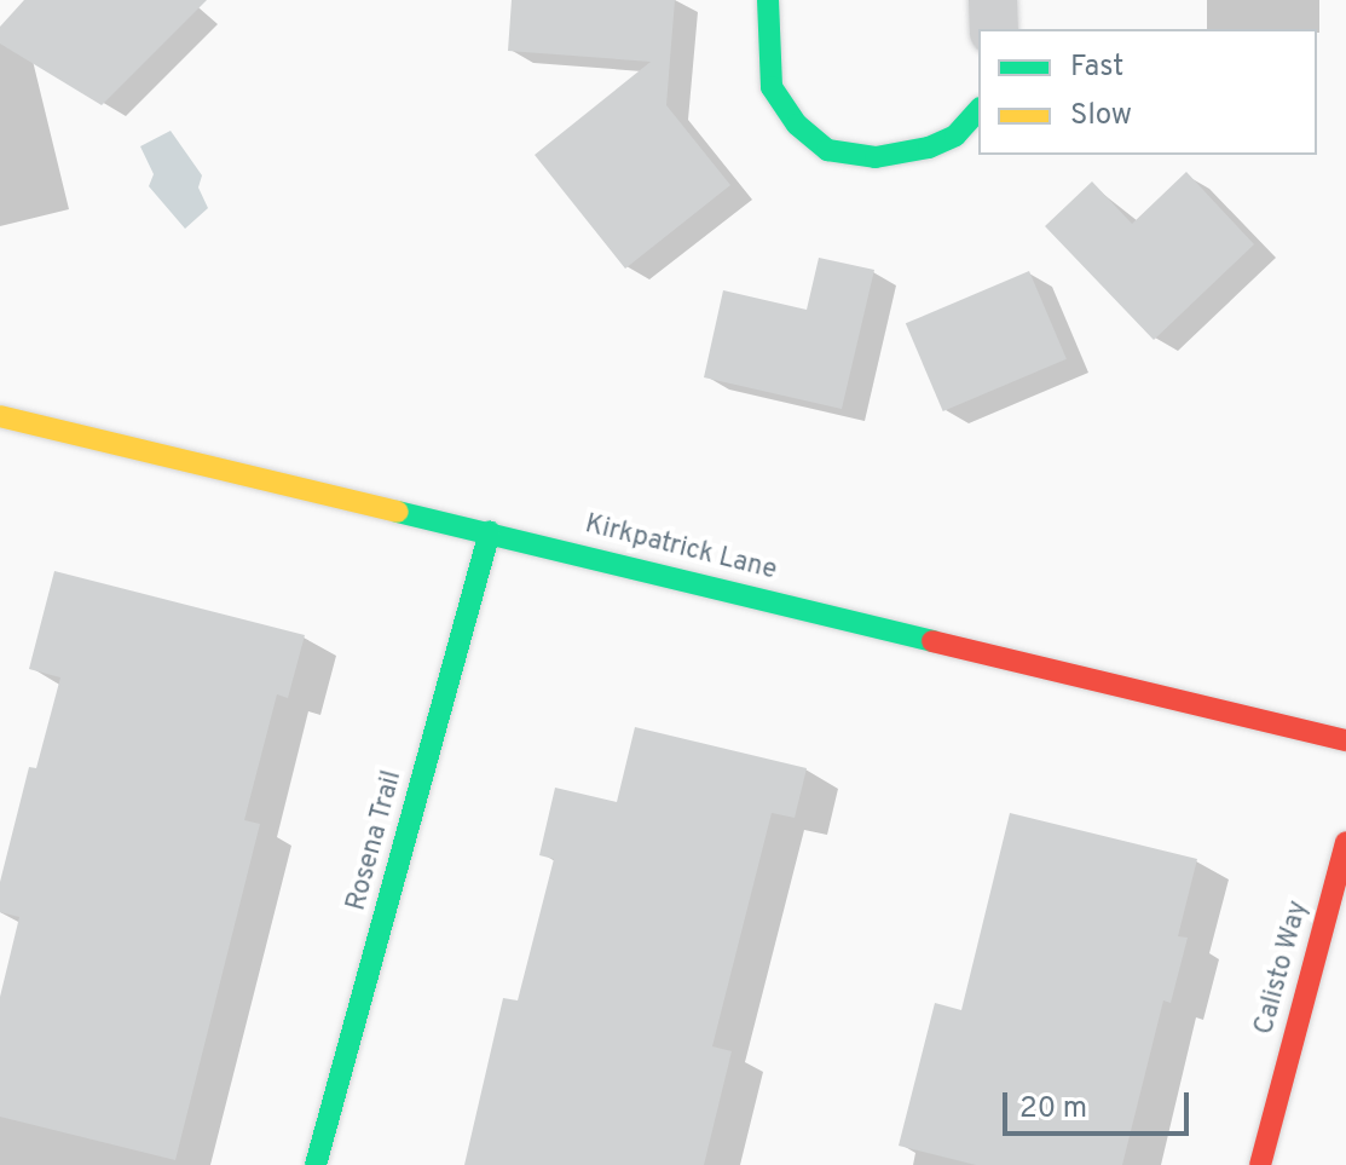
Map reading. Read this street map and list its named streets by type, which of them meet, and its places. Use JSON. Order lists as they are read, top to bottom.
{
  "streets": {
    "street": ["Kirkpatrick Lane", "Rosena Trail", "Calisto Way"]
  },
  "crossings": [
    ["Kirkpatrick Lane", "Rosena Trail"]
  ],
  "legend": ["Fast", "Slow"],
  "scale_bar": "20 m"
}
